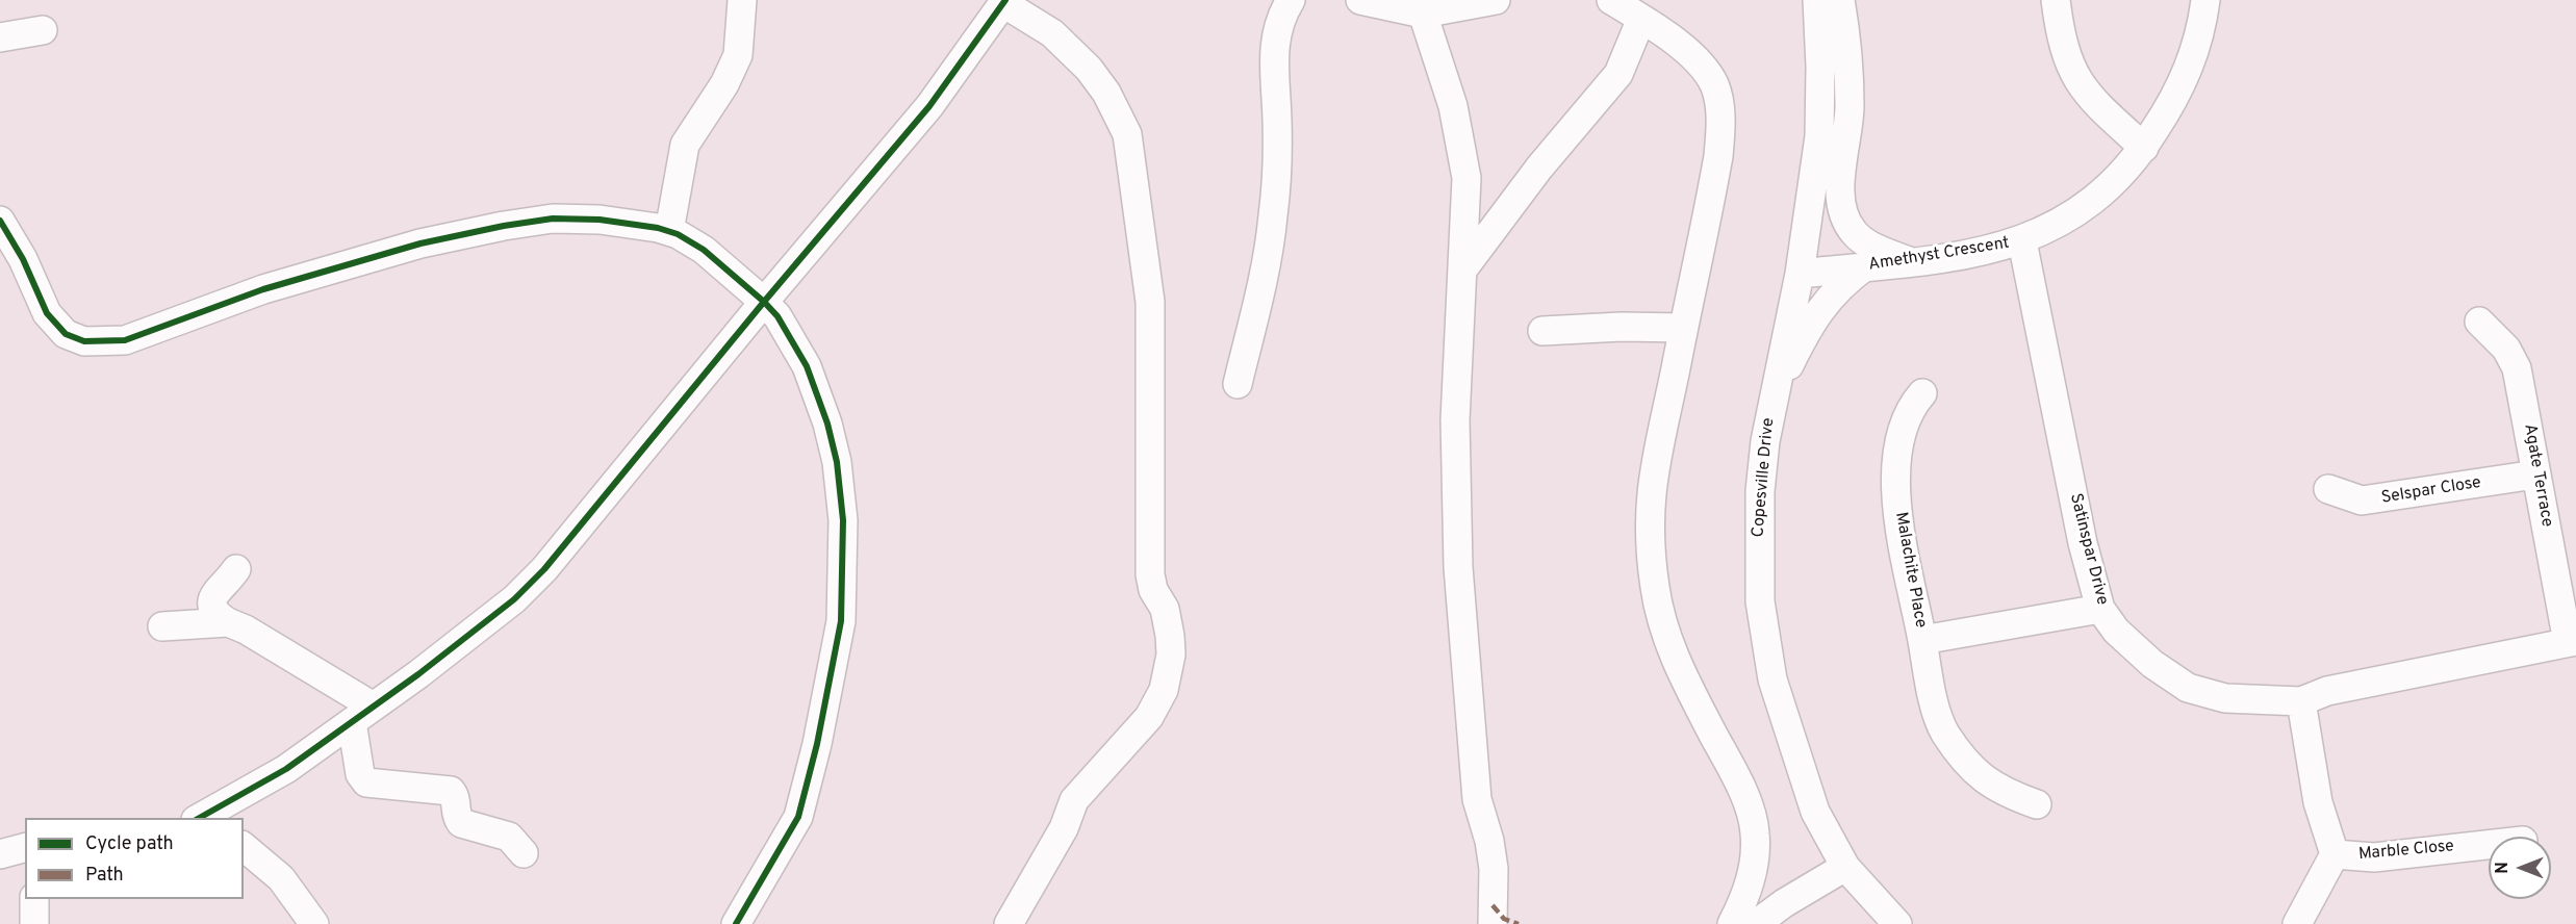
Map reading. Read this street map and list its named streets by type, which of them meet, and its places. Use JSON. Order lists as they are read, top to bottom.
{
  "streets": {
    "street": [
      "Amethyst Crescent",
      "Agate Terrace",
      "Copesville Drive",
      "Selspar Close",
      "Satinspar Drive",
      "Malachite Place",
      "Marble Close"
    ]
  },
  "crossings": [
    ["Amethyst Crescent", "Copesville Drive"],
    ["Amethyst Crescent", "Satinspar Drive"],
    ["Agate Terrace", "Selspar Close"],
    ["Agate Terrace", "Satinspar Drive"],
    ["Satinspar Drive", "Malachite Place"],
    ["Satinspar Drive", "Marble Close"]
  ],
  "legend": ["Cycle path", "Path"],
  "north": "left"
}
